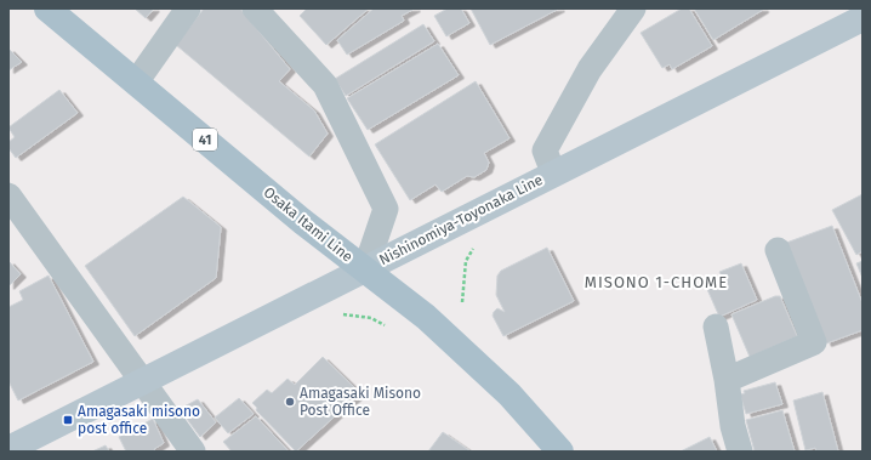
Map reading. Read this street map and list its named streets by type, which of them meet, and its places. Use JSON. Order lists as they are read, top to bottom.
{
  "streets": {
    "main road": ["41", "Nishinomiya-Toyonaka Line", "Osaka Itami Line"]
  },
  "crossings": [
    ["Nishinomiya-Toyonaka Line", "Osaka Itami Line"]
  ],
  "districts": ["MISONO 1-CHOME"],
  "places": {
    "other": ["Amagasaki Misono Post Office"],
    "transit": ["Amagasaki misono post office"]
  }
}
